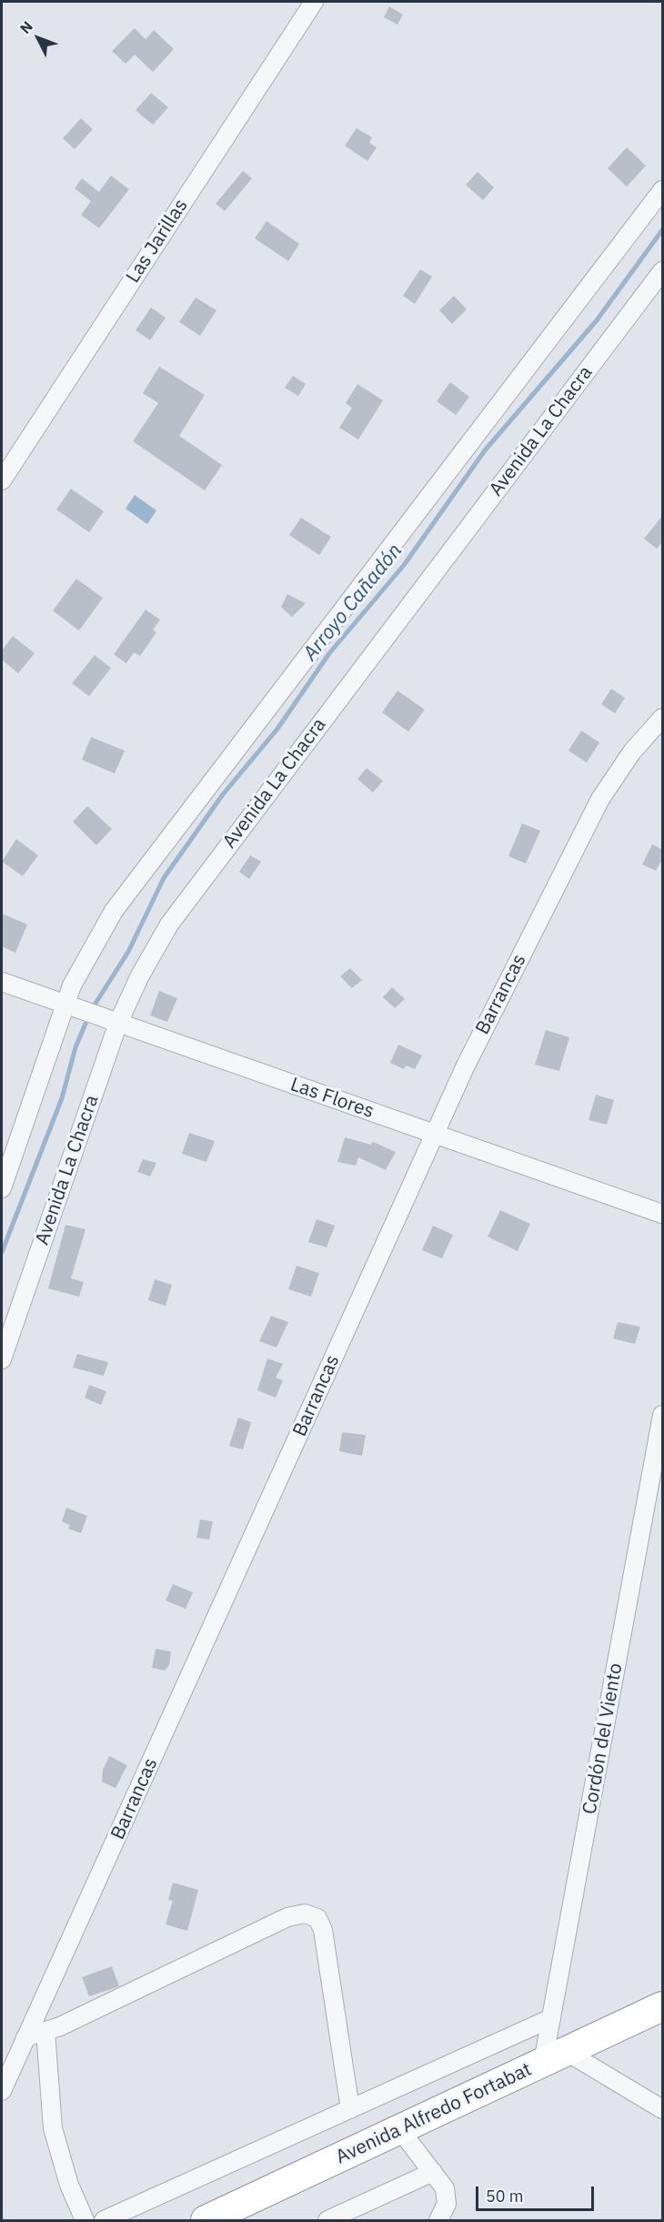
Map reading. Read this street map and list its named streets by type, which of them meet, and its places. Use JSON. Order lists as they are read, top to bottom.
{
  "streets": {
    "highway": ["Avenida Alfredo Fortabat"],
    "street": [
      "Las Jarillas",
      "Avenida La Chacra",
      "Barrancas",
      "Las Flores",
      "Cordón del Viento"
    ]
  },
  "crossings": [
    ["Avenida La Chacra", "Las Flores"],
    ["Barrancas", "Las Flores"],
    ["Cordón del Viento", "Avenida Alfredo Fortabat"]
  ],
  "water": ["Arroyo Cañadón"],
  "scale_bar": "50 m",
  "north": "top left"
}
